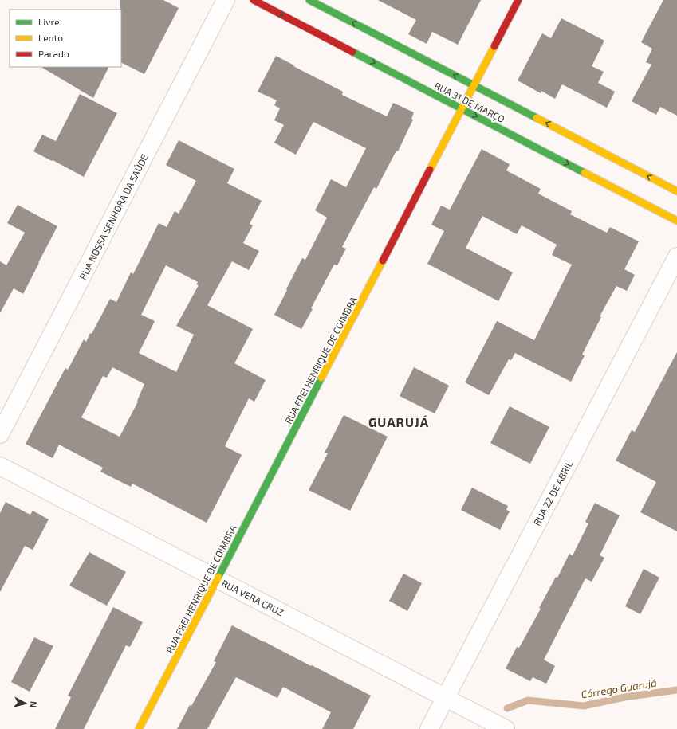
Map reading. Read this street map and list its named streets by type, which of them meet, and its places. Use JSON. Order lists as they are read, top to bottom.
{
  "streets": {
    "main road": ["RUA 31 DE MARÇO", "RUA FREI HENRIQUE DE COIMBRA"],
    "street": ["RUA NOSSA SENHORA DA SAÚDE", "RUA 22 DE ABRIL", "RUA VERA CRUZ"]
  },
  "crossings": [
    ["RUA 31 DE MARÇO", "RUA FREI HENRIQUE DE COIMBRA"],
    ["RUA FREI HENRIQUE DE COIMBRA", "RUA VERA CRUZ"],
    ["RUA 22 DE ABRIL", "RUA VERA CRUZ"]
  ],
  "districts": ["GUARUJÁ"],
  "water": ["Córrego Guarujá"],
  "legend": ["Livre", "Lento", "Parado"],
  "north": "right"
}
